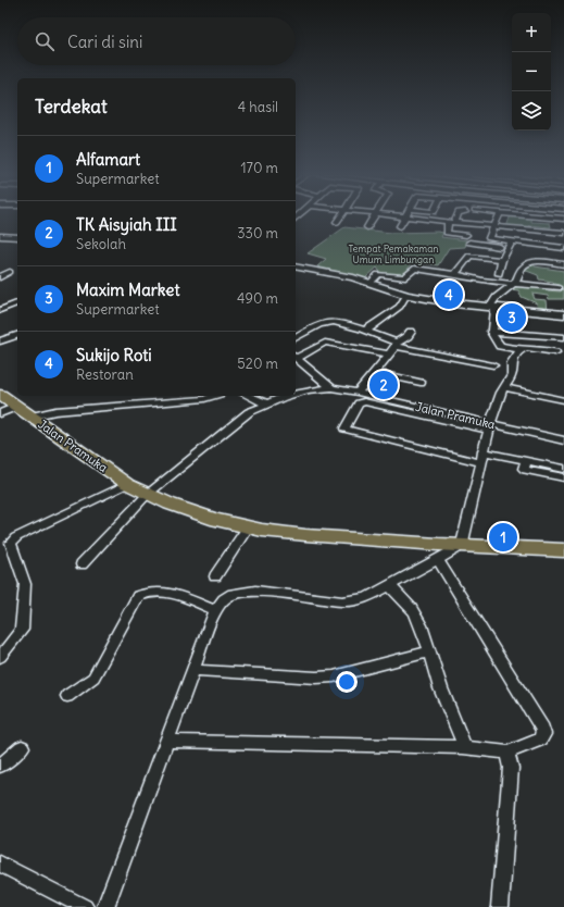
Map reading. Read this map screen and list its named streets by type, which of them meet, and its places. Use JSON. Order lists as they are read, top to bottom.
{
  "streets": {
    "main road": ["Jalan Pramuka"]
  },
  "parks": ["Tempat Pemakaman Umum Limbungan"],
  "page": {
    "map_buttons": ["+", "−"],
    "search": "Cari di sini",
    "heading": ["Terdekat", "4 hasil"],
    "list": [
      {
        "mark": "1",
        "name": "Alfamart",
        "note": "Supermarket",
        "value": "170 m"
      },
      {
        "mark": "2",
        "name": "TK Aisyiah III",
        "note": "Sekolah",
        "value": "330 m"
      },
      {
        "mark": "3",
        "name": "Maxim Market",
        "note": "Supermarket",
        "value": "490 m"
      },
      {
        "mark": "4",
        "name": "Sukijo Roti",
        "note": "Restoran",
        "value": "520 m"
      }
    ],
    "pins": [
      "4",
      "3",
      "2",
      "1"
    ]
  }
}
